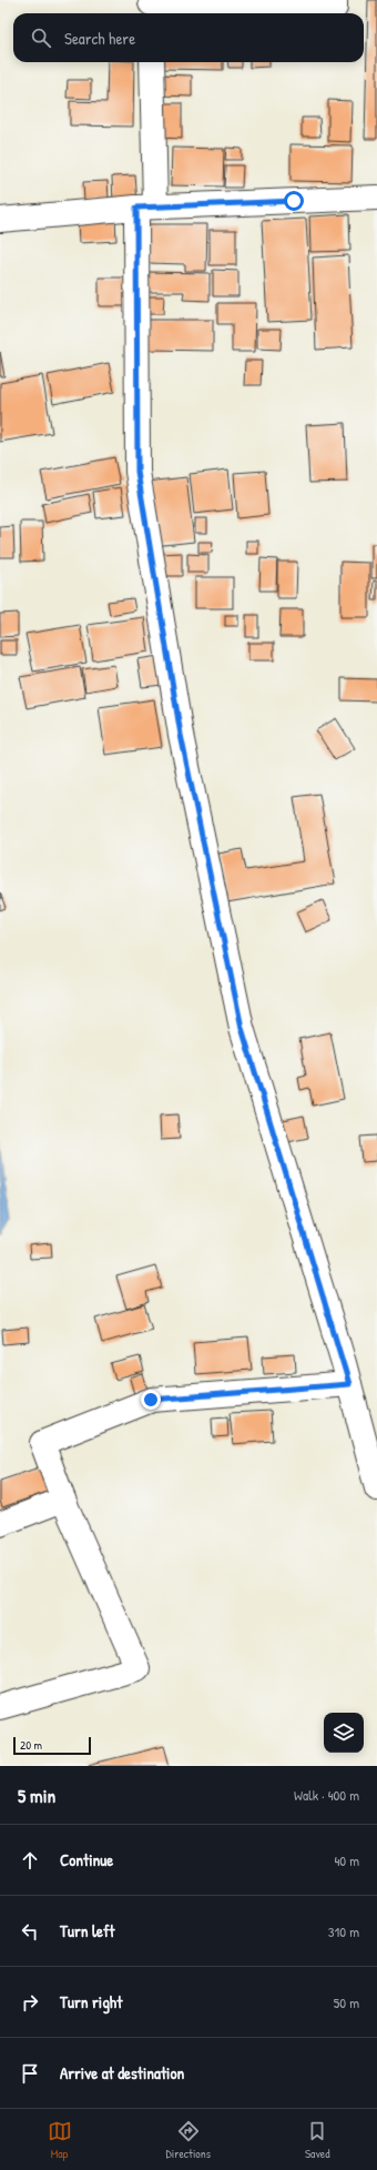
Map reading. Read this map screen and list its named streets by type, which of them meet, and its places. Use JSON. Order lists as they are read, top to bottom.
{
  "scale_bar": "20 m",
  "page": {
    "search": "Search here",
    "scale": "20 m",
    "heading": ["5 min", "Walk · 400 m"],
    "list": [
      ["Continue", "40 m"],
      ["Turn left", "310 m"],
      ["Turn right", "50 m"],
      "Arrive at destination"
    ],
    "nav": ["Map", "Directions", "Saved"]
  }
}
